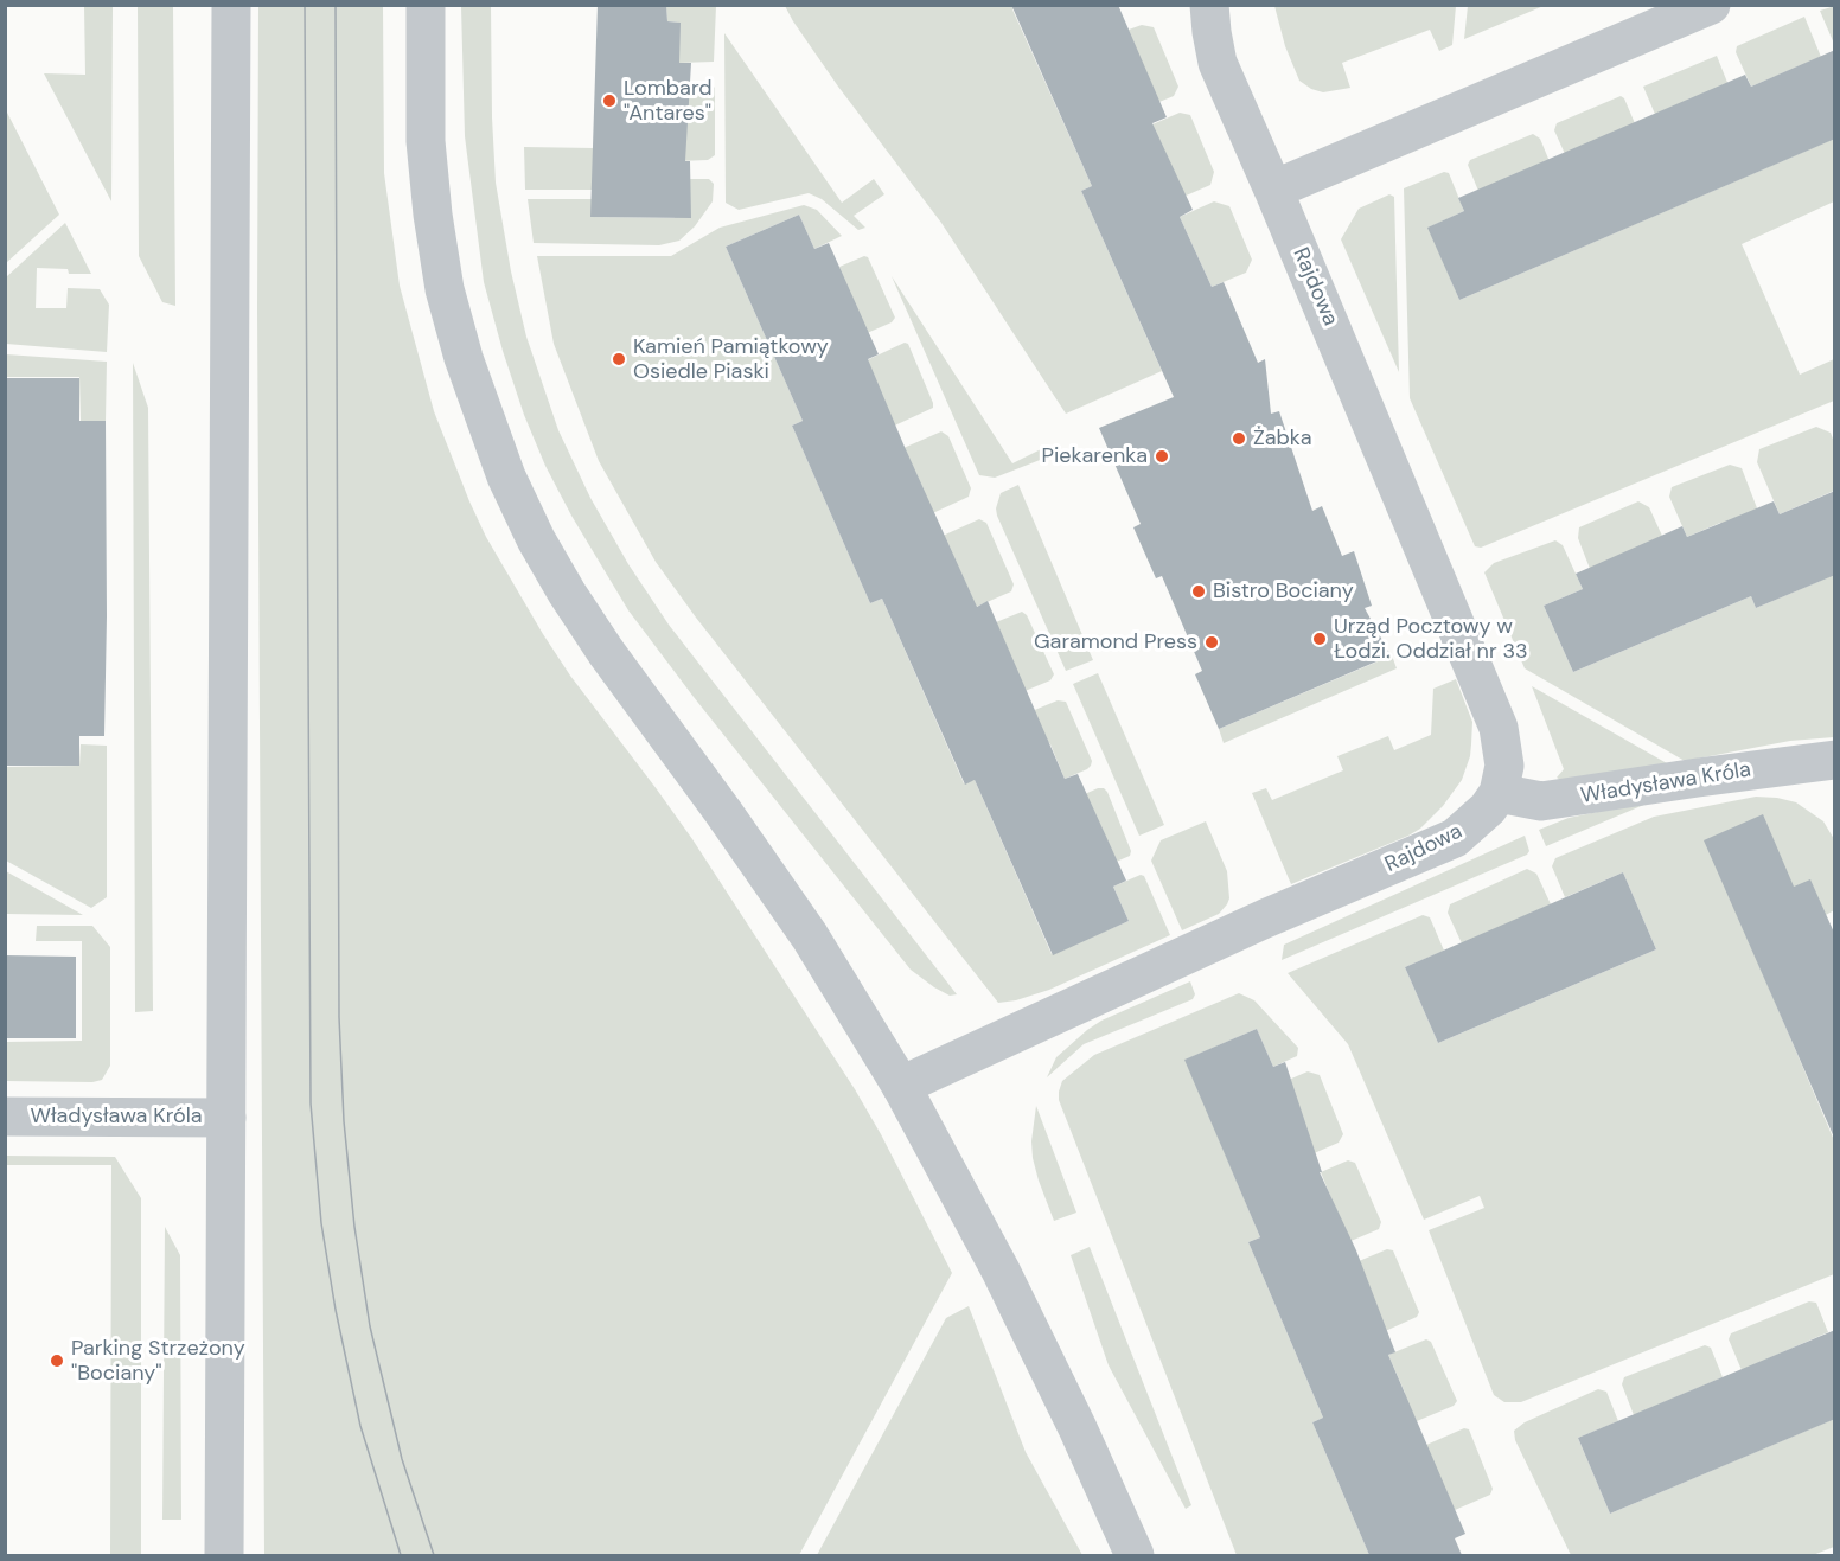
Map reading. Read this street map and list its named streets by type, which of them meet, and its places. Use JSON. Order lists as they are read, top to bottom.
{
  "streets": {
    "street": ["Rajdowa", "Władysława Króla"]
  },
  "crossings": [
    ["Rajdowa", "Władysława Króla"]
  ],
  "places": [
    "Lombard \"Antares\"",
    "Kamień Pamiątkowy Osiedle Piaski",
    "Żabka",
    "Piekarenka",
    "Bistro Bociany",
    "Urząd Pocztowy w Łodzi. Oddział nr 33",
    "Garamond Press",
    "Parking Strzeżony \"Bociany\""
  ]
}
